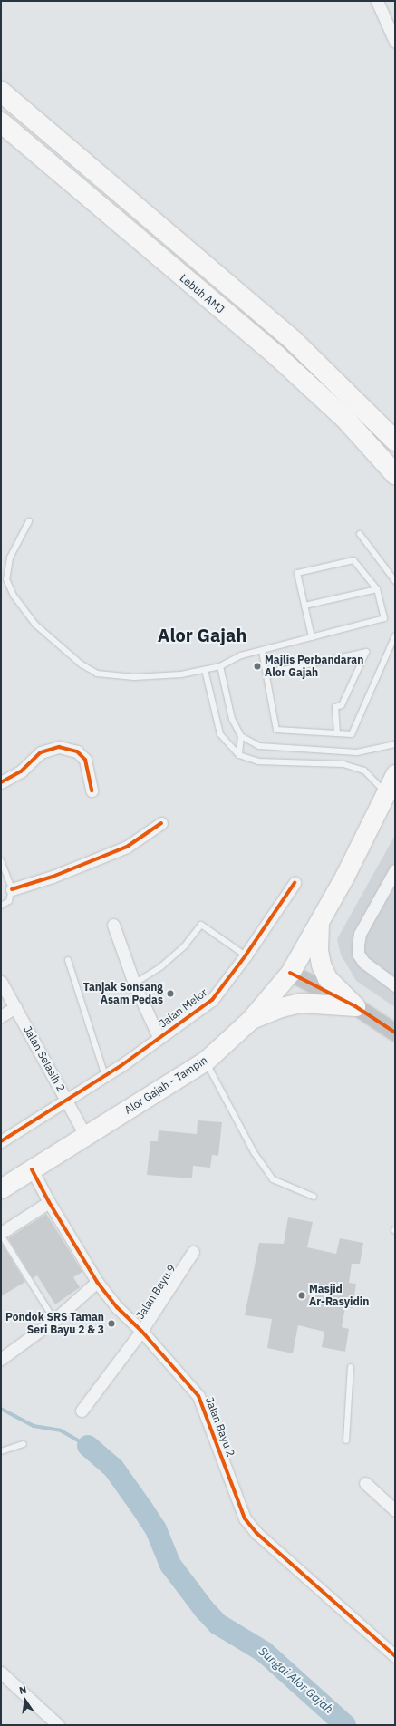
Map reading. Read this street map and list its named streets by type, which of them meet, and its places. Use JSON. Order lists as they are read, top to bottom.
{
  "streets": {
    "highway": ["Lebuh AMJ"],
    "main road": ["Alor Gajah - Tampin"],
    "street": [
      "Jalan Melor",
      "Jalan Selasih 2",
      "Jalan Bayu 9",
      "Jalan Bayu 2"
    ]
  },
  "crossings": [
    ["Jalan Melor", "Jalan Selasih 2"],
    ["Jalan Selasih 2", "Alor Gajah - Tampin"],
    ["Alor Gajah - Tampin", "Jalan Bayu 2"],
    ["Jalan Bayu 9", "Jalan Bayu 2"]
  ],
  "districts": ["Alor Gajah"],
  "water": ["Sungai Alor Gajah"],
  "places": [
    "Majlis Perbandaran Alor Gajah",
    "Tanjak Sonsang Asam Pedas",
    "Masjid Ar-Rasyidin",
    "Pondok SRS Taman Seri Bayu 2 & 3"
  ],
  "north": "top"
}
